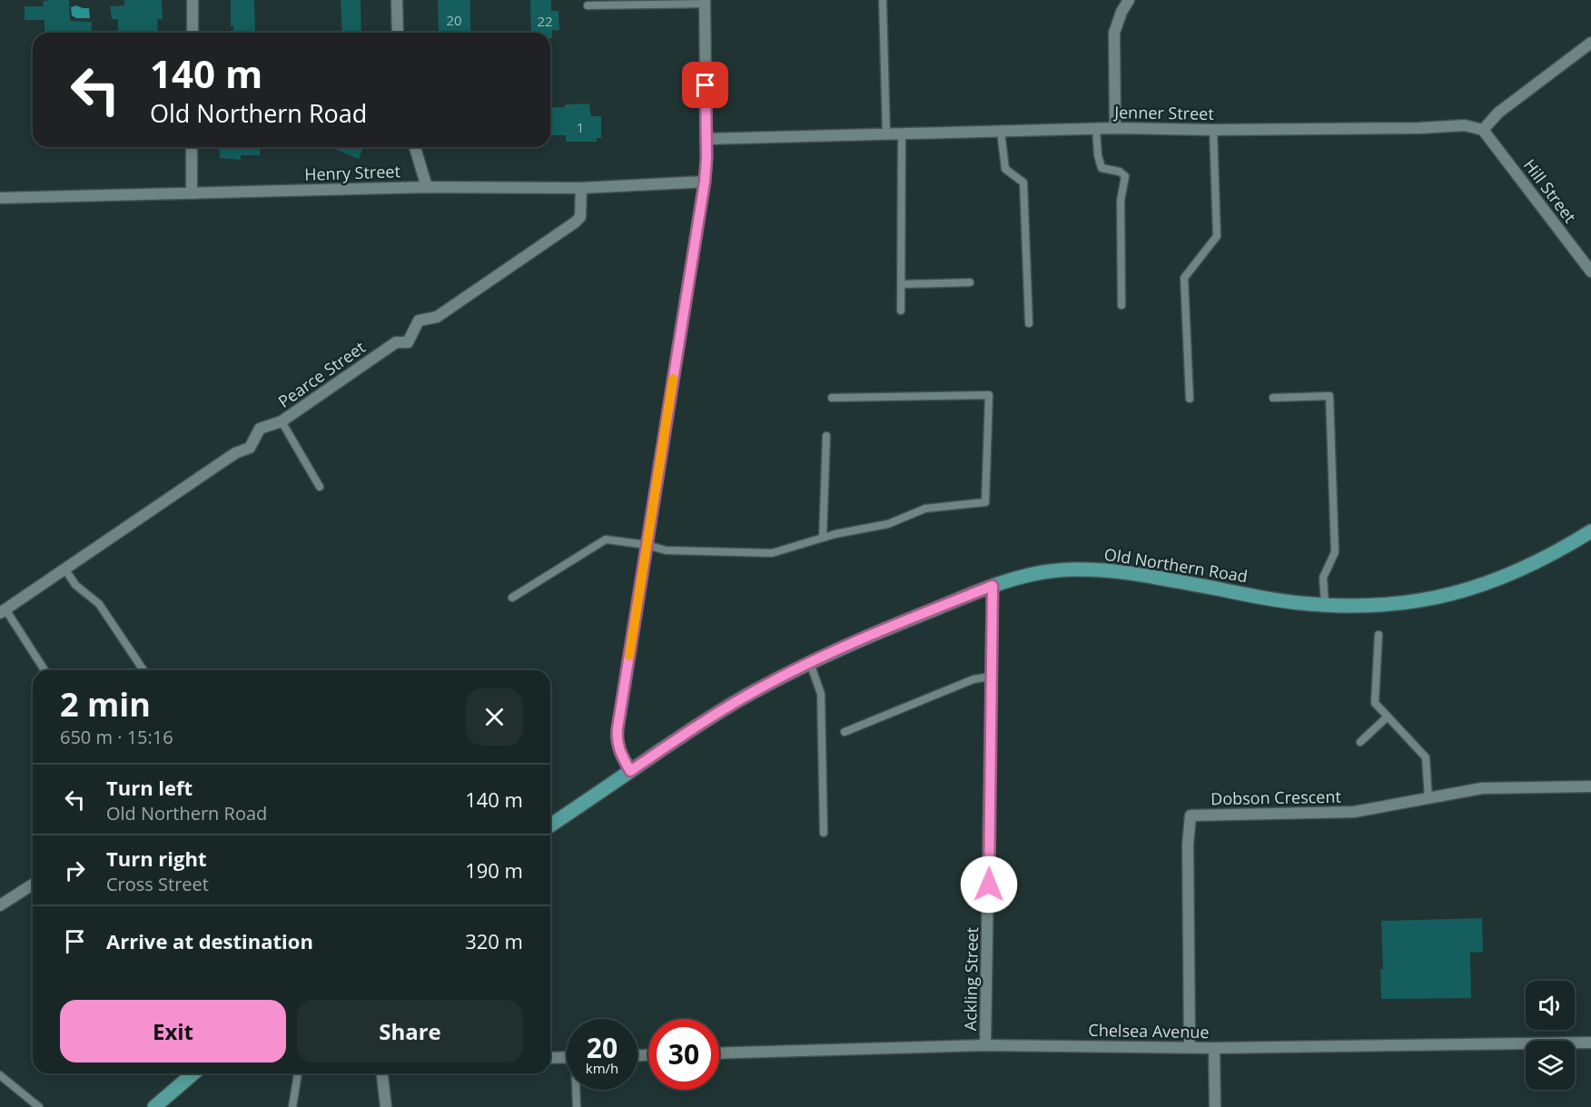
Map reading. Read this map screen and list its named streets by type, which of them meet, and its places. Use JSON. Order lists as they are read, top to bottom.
{
  "streets": {
    "main road": ["Old Northern Road"],
    "street": [
      "Jenner Street",
      "Henry Street",
      "Hill Street",
      "Pearce Street",
      "Dobson Crescent",
      "Ackling Street",
      "Chelsea Avenue"
    ]
  },
  "crossings": [
    ["Jenner Street", "Hill Street"],
    ["Henry Street", "Pearce Street"],
    ["Old Northern Road", "Ackling Street"],
    ["Dobson Crescent", "Chelsea Avenue"],
    ["Ackling Street", "Chelsea Avenue"]
  ],
  "house_numbers": ["20", "22", "1"],
  "page": {
    "turn": ["140 m", "Old Northern Road"],
    "heading": ["2 min", "650 m · 15:16"],
    "list": [
      {
        "name": "Turn left",
        "note": "Old Northern Road",
        "value": "140 m"
      },
      {
        "name": "Turn right",
        "note": "Cross Street",
        "value": "190 m"
      },
      {
        "name": "Arrive at destination",
        "value": "320 m"
      }
    ],
    "buttons": ["Exit", "Share"],
    "speed": "20 km/h",
    "limit": "30"
  }
}
